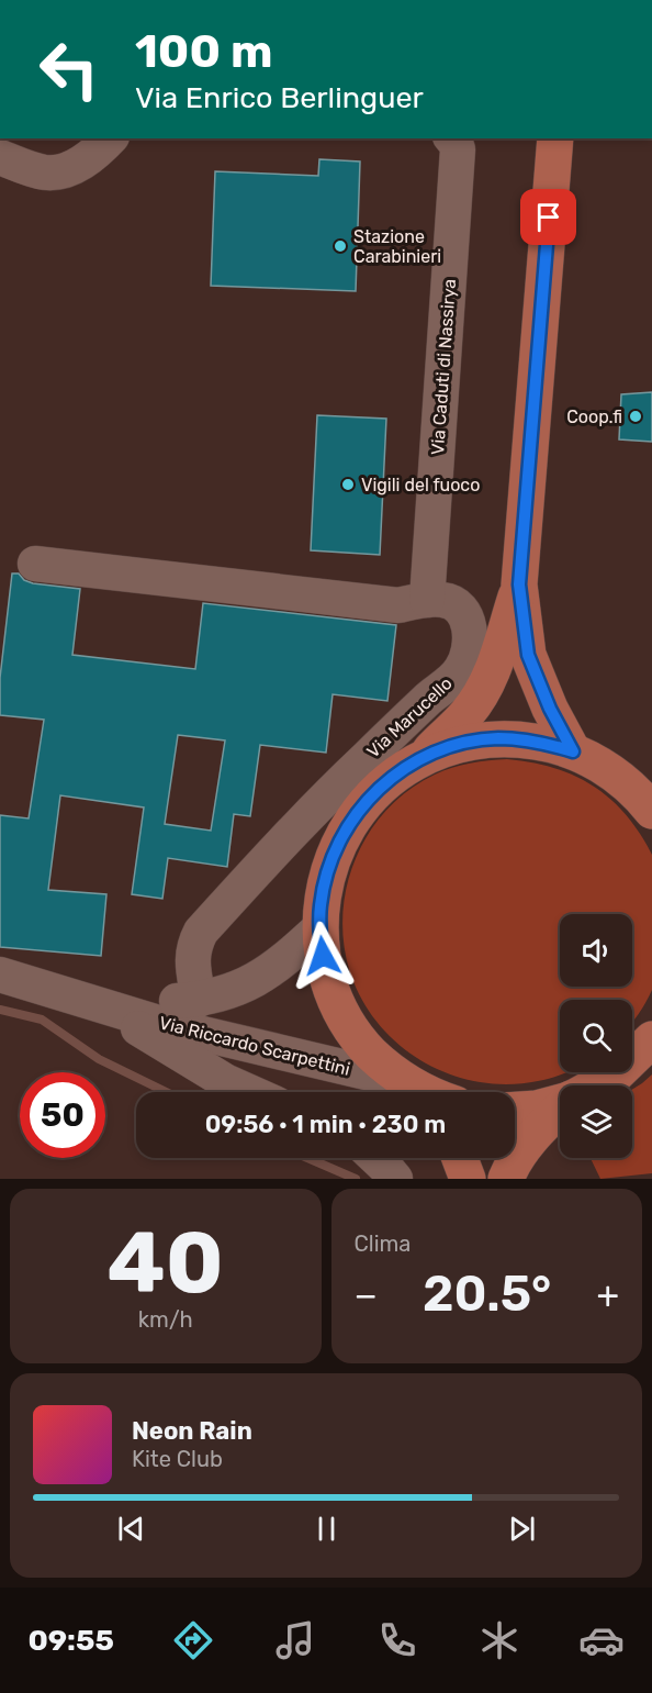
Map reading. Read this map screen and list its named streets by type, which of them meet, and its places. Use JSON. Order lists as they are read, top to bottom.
{
  "streets": {
    "street": ["Via Caduti di Nassirya", "Via Marucello", "Via Riccardo Scarpettini"]
  },
  "crossings": [
    ["Via Caduti di Nassirya", "Via Marucello"],
    ["Via Marucello", "Via Riccardo Scarpettini"]
  ],
  "places": ["Stazione Carabinieri", "Coop.fi", "Vigili del fuoco"],
  "page": {
    "turn": ["100 m", "Via Enrico Berlinguer"],
    "limit": "50",
    "trip": "09:56 · 1 min · 230 m",
    "tile": [
      ["40", "km/h"],
      "Clima"
    ],
    "heat": ["−", "20.5°", "+"],
    "song": ["Neon Rain", "Kite Club"],
    "tabs": "09:55"
  }
}
